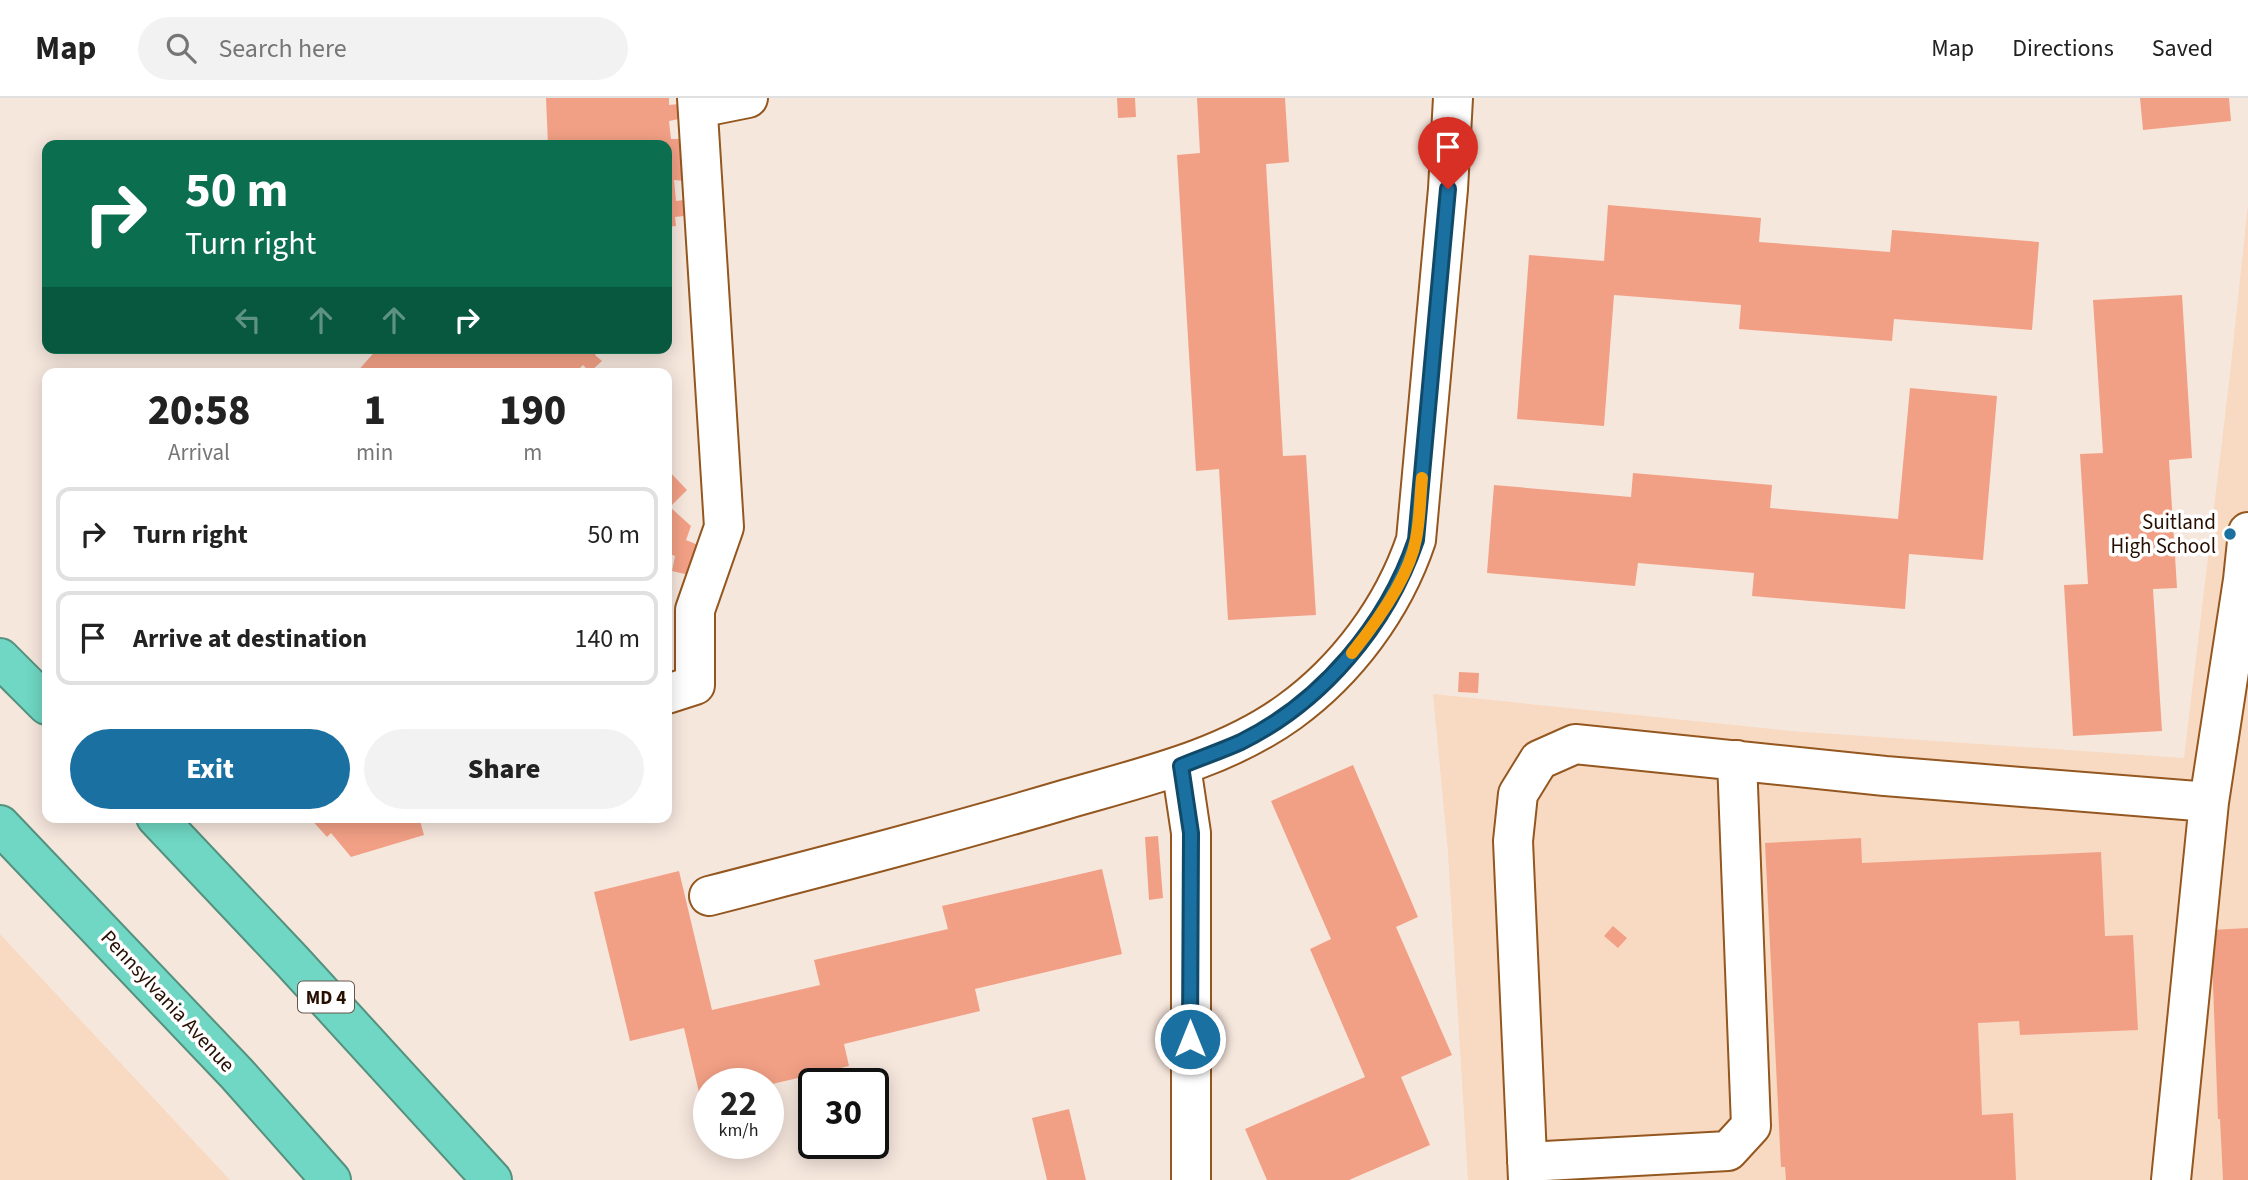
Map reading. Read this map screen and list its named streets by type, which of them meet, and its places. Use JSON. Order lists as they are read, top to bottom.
{
  "streets": {
    "highway": ["MD 4", "Pennsylvania Avenue"]
  },
  "places": ["Suitland High School"],
  "page": {
    "header": "Map",
    "search": "Search here",
    "nav": ["Map", "Directions", "Saved"],
    "turn": ["50 m", "Turn right"],
    "eta": [
      "20:58",
      "Arrival",
      "1",
      "min",
      "190",
      "m"
    ],
    "list": [
      {
        "name": "Turn right",
        "value": "50 m"
      },
      {
        "name": "Arrive at destination",
        "value": "140 m"
      }
    ],
    "buttons": ["Exit", "Share"],
    "speed": "22 km/h",
    "limit": "30"
  }
}
